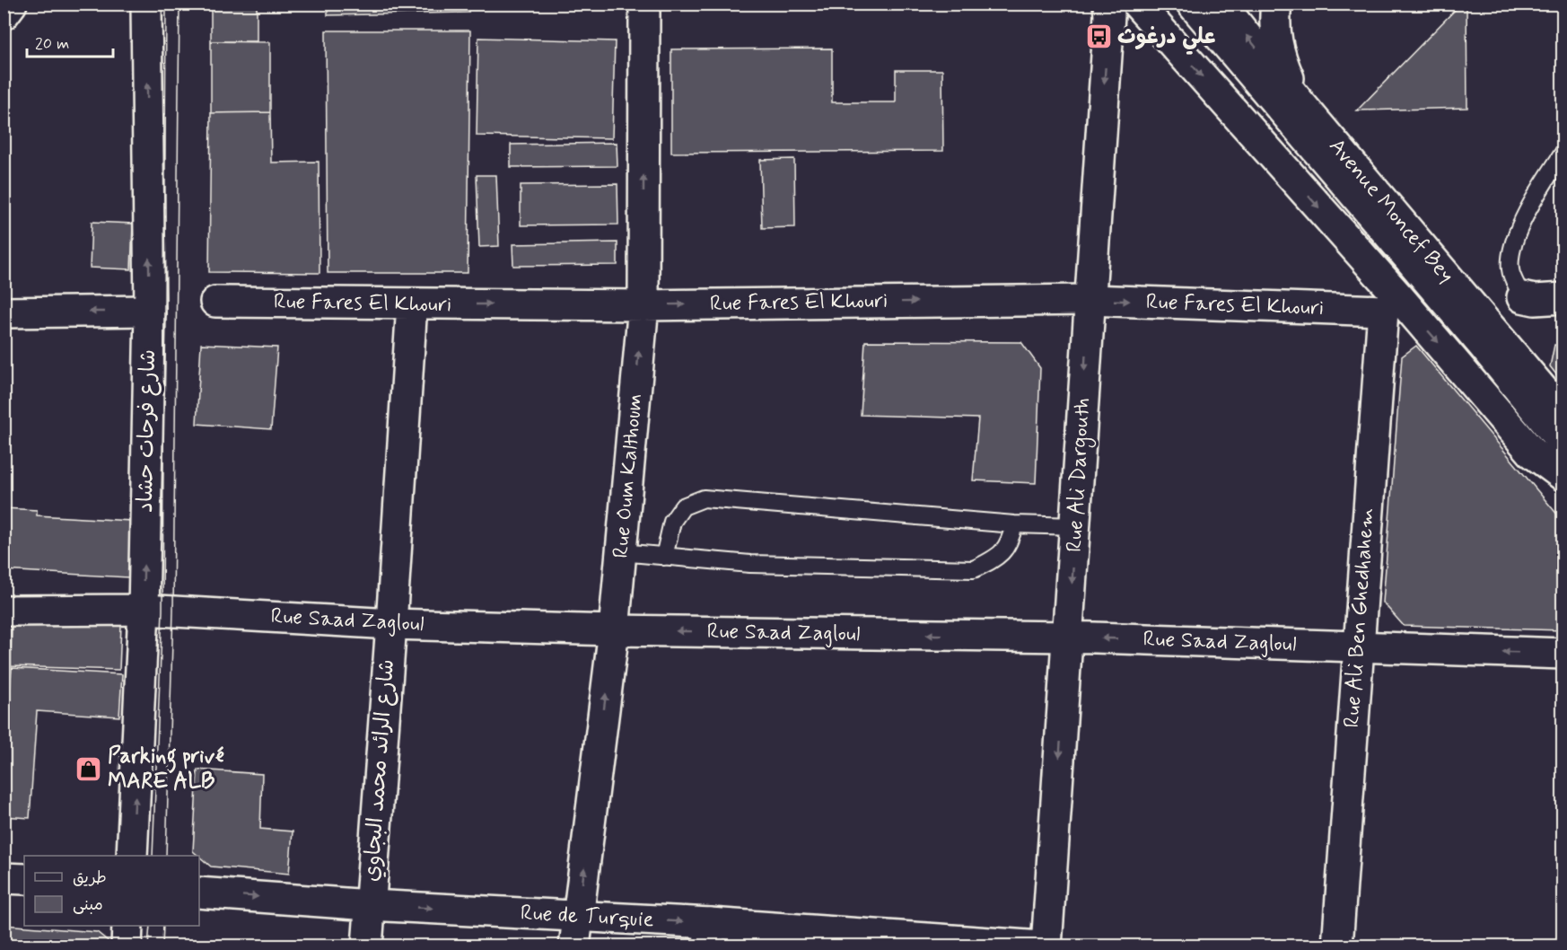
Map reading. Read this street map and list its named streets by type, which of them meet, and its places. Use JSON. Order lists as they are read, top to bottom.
{
  "streets": {
    "main road": [
      "Avenue Moncef Bey",
      "Rue Fares El Khouri",
      "شارع فرحات حشاد",
      "Rue Ali Dargouth",
      "Rue Oum Kalthoum",
      "Rue Ali Ben Ghedhahem",
      "Rue Saad Zagloul",
      "شارع الرائد محمد البجاوي",
      "Rue de Turquie"
    ]
  },
  "crossings": [
    ["Rue Fares El Khouri", "Rue Ali Dargouth"],
    ["Rue Fares El Khouri", "Rue Oum Kalthoum"],
    ["Rue Fares El Khouri", "Rue Ali Ben Ghedhahem"],
    ["Rue Fares El Khouri", "شارع الرائد محمد البجاوي"],
    ["شارع فرحات حشاد", "Rue Saad Zagloul"],
    ["Rue Ali Dargouth", "Rue Saad Zagloul"],
    ["Rue Oum Kalthoum", "Rue Saad Zagloul"],
    ["Rue Oum Kalthoum", "Rue de Turquie"],
    ["Rue Ali Ben Ghedhahem", "Rue Saad Zagloul"],
    ["Rue Saad Zagloul", "شارع الرائد محمد البجاوي"],
    ["شارع الرائد محمد البجاوي", "Rue de Turquie"]
  ],
  "one_way": [
    "Rue Fares El Khouri",
    "شارع فرحات حشاد",
    "Rue Ali Dargouth",
    "Rue Oum Kalthoum",
    "Rue Saad Zagloul",
    "Rue de Turquie"
  ],
  "places": {
    "bus stop": ["علي درغوث"],
    "shop": ["Parking privé MARE ALB"]
  },
  "legend": ["طريق", "مبنى"],
  "scale_bar": "20 m"
}
